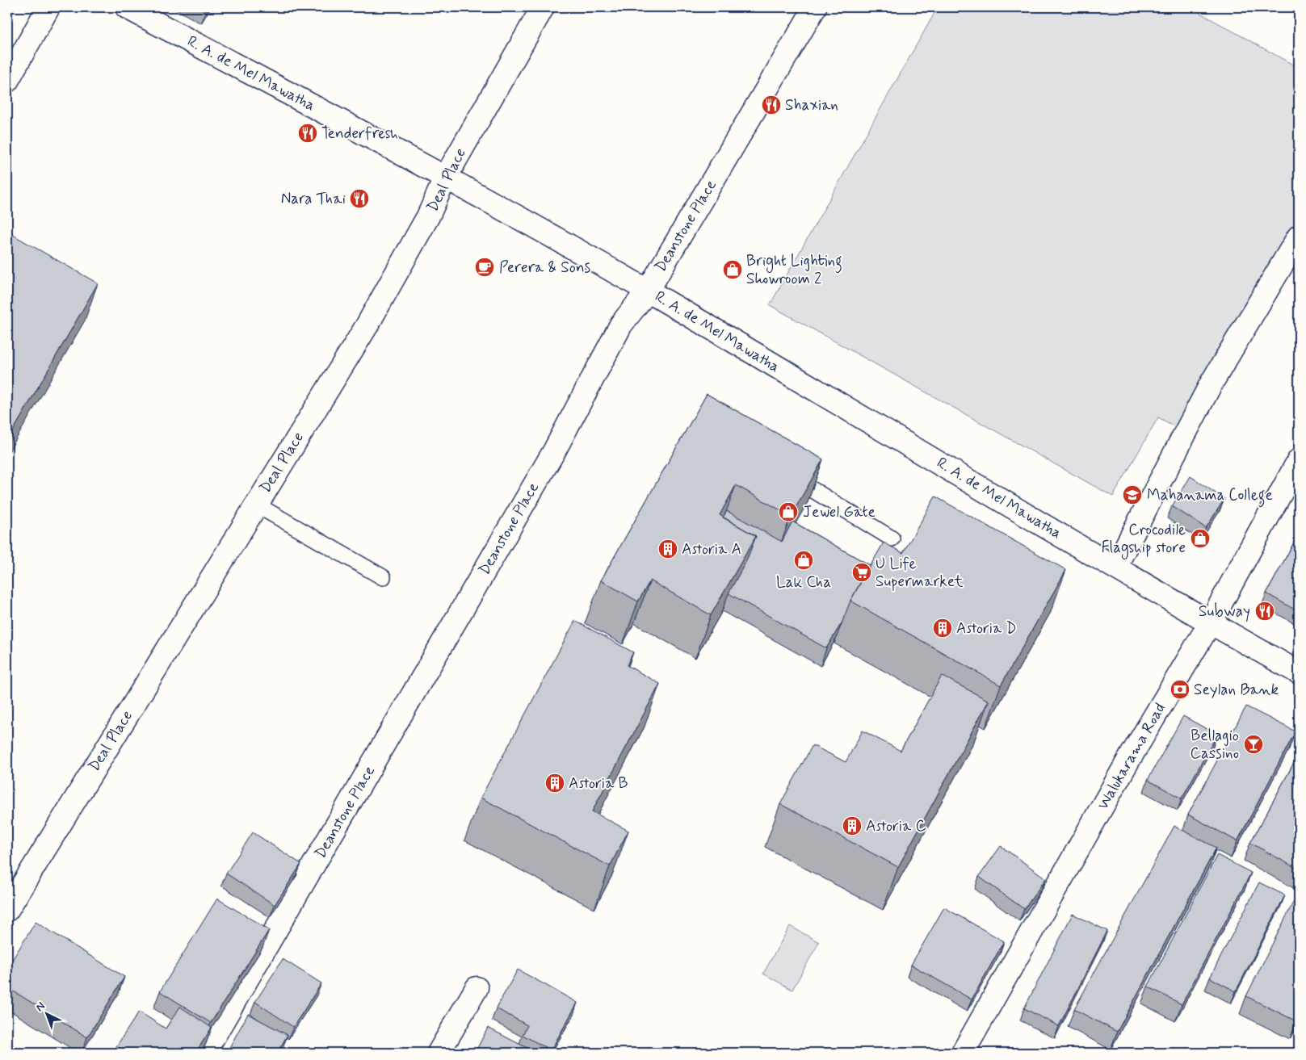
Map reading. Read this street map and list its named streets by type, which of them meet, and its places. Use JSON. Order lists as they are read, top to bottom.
{
  "streets": {
    "main road": [
      "R. A. de Mel Mawatha",
      "Deal Place",
      "Deanstone Place",
      "Walukarama Road"
    ]
  },
  "crossings": [
    ["R. A. de Mel Mawatha", "Deal Place"],
    ["R. A. de Mel Mawatha", "Deanstone Place"],
    ["R. A. de Mel Mawatha", "Walukarama Road"]
  ],
  "places": {
    "restaurant": [
      "Shaxian",
      "Tenderfresh",
      "Nara Thai",
      "Subway"
    ],
    "cafe": ["Perera & Sons"],
    "shop": [
      "Bright Lighting Showroom 2",
      "Jewel Gate",
      "Crocodile Flagship store",
      "Lak Cha"
    ],
    "school or university": ["Mahanama College"],
    "building": [
      "Astoria A",
      "Astoria D",
      "Astoria B",
      "Astoria C"
    ],
    "supermarket": ["U Life Supermarket"],
    "bank": ["Seylan Bank"],
    "bar": ["Bellagio Cassino"]
  },
  "north": "top left"
}
